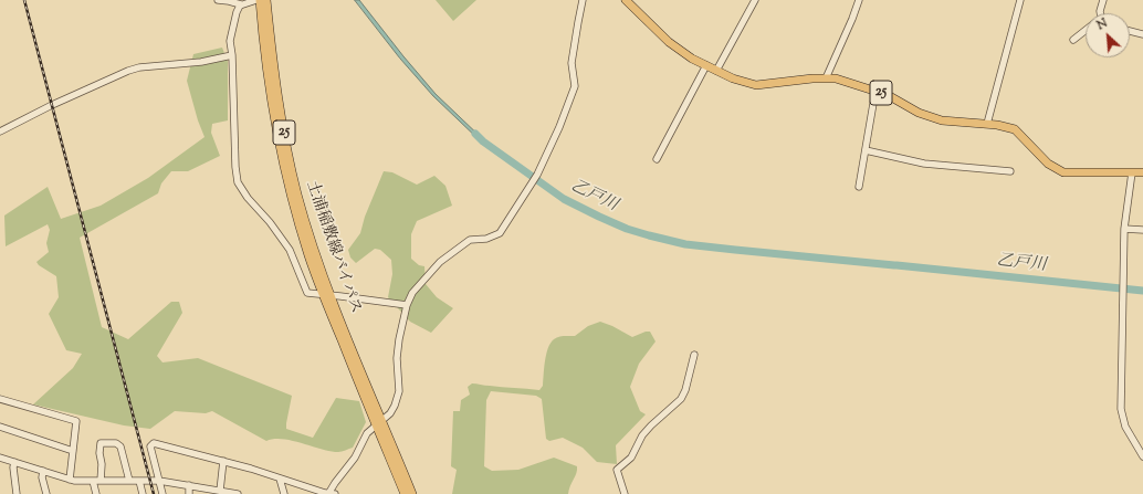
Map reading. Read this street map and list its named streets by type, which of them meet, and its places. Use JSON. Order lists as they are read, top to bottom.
{
  "streets": {
    "main road": ["25", "土浦稲敷線バイパス"]
  },
  "water": ["乙戸川"],
  "north": "top left"
}
